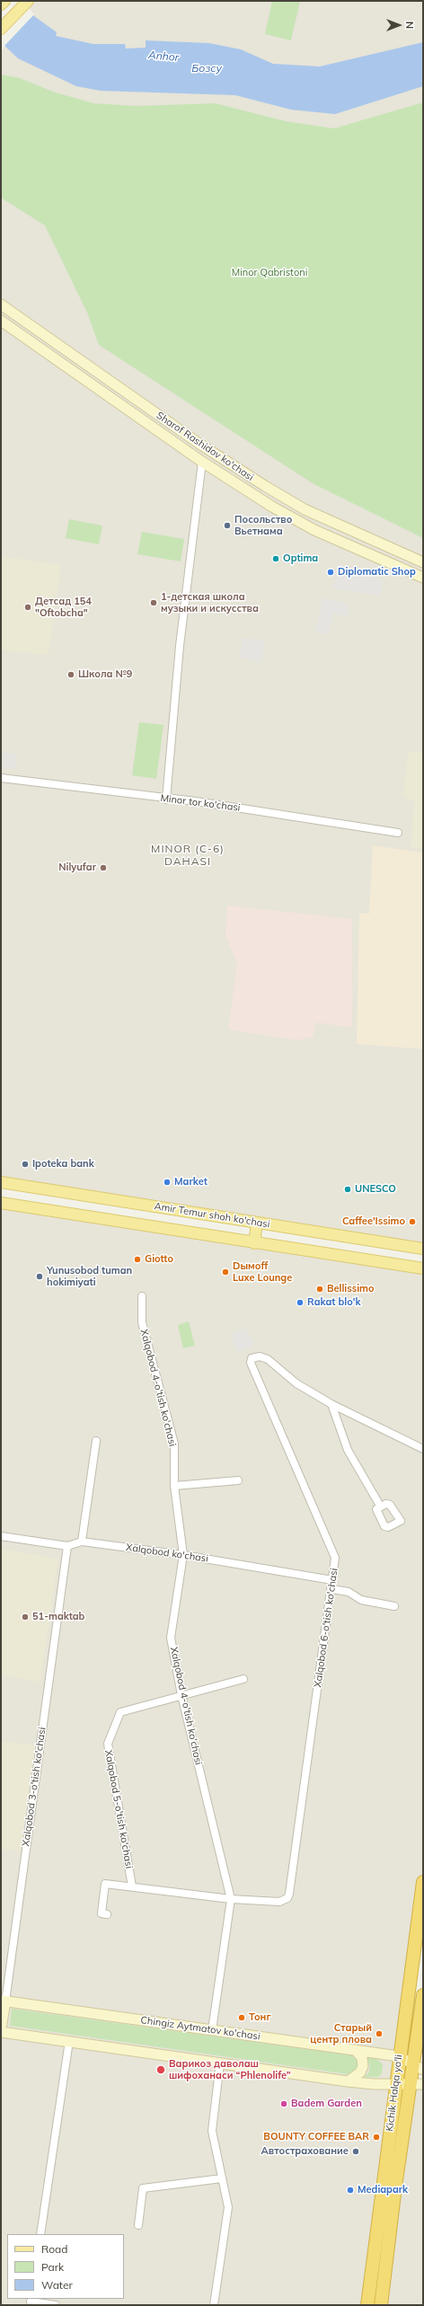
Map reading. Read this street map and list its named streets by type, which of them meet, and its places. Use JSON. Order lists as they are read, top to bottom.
{
  "streets": {
    "highway": ["Kichik Halqa yo'li"],
    "main road": [
      "Sharof Rashidov ko'chasi",
      "Amir Temur shoh ko'chasi",
      "Xalqobod 3-o'tish ko'chasi",
      "Chingiz Aytmatov ko'chasi"
    ],
    "street": [
      "Minor tor ko'chasi",
      "Xalqobod 4-o'tish ko'chasi",
      "Xalqobod ko'chasi",
      "Xalqobod 6-o'tish ko'chasi",
      "Xalqobod 5-o'tish ko'chasi"
    ]
  },
  "crossings": [
    ["Xalqobod 4-o'tish ko'chasi", "Xalqobod ko'chasi"],
    ["Xalqobod 4-o'tish ko'chasi", "Xalqobod 6-o'tish ko'chasi"],
    ["Xalqobod 4-o'tish ko'chasi", "Xalqobod 5-o'tish ko'chasi"],
    ["Xalqobod 4-o'tish ko'chasi", "Chingiz Aytmatov ko'chasi"],
    ["Xalqobod ko'chasi", "Xalqobod 6-o'tish ko'chasi"],
    ["Xalqobod ko'chasi", "Xalqobod 3-o'tish ko'chasi"],
    ["Xalqobod 3-o'tish ko'chasi", "Chingiz Aytmatov ko'chasi"],
    ["Chingiz Aytmatov ko'chasi", "Kichik Halqa yo'li"]
  ],
  "districts": ["MINOR (C-6) DAHASI"],
  "water": ["Anhor", "Бозсу"],
  "parks": ["Minor Qabristoni"],
  "places": [
    "Посольство Вьетнама",
    "Optima",
    "Diplomatic Shop",
    "1-детская школа музыки и искусства",
    "Детсад 154 \"Oftobcha\"",
    "Школа №9",
    "Nilyufar",
    "Ipoteka bank",
    "Market",
    "UNESCO",
    "Caffee'Issimo",
    "Giotto",
    "Dымоff Luxe Lounge",
    "Yunusobod tuman hokimiyati",
    "Bellissimo",
    "Rakat blo'k",
    "51-maktab",
    "Тонг",
    "Старый центр плова",
    "Варикоз даволаш шифоханаси “Phlenolife”",
    "Badem Garden",
    "BOUNTY COFFEE BAR",
    "Автострахование",
    "Mediapark"
  ],
  "legend": ["Road", "Park", "Water"],
  "north": "right"
}
